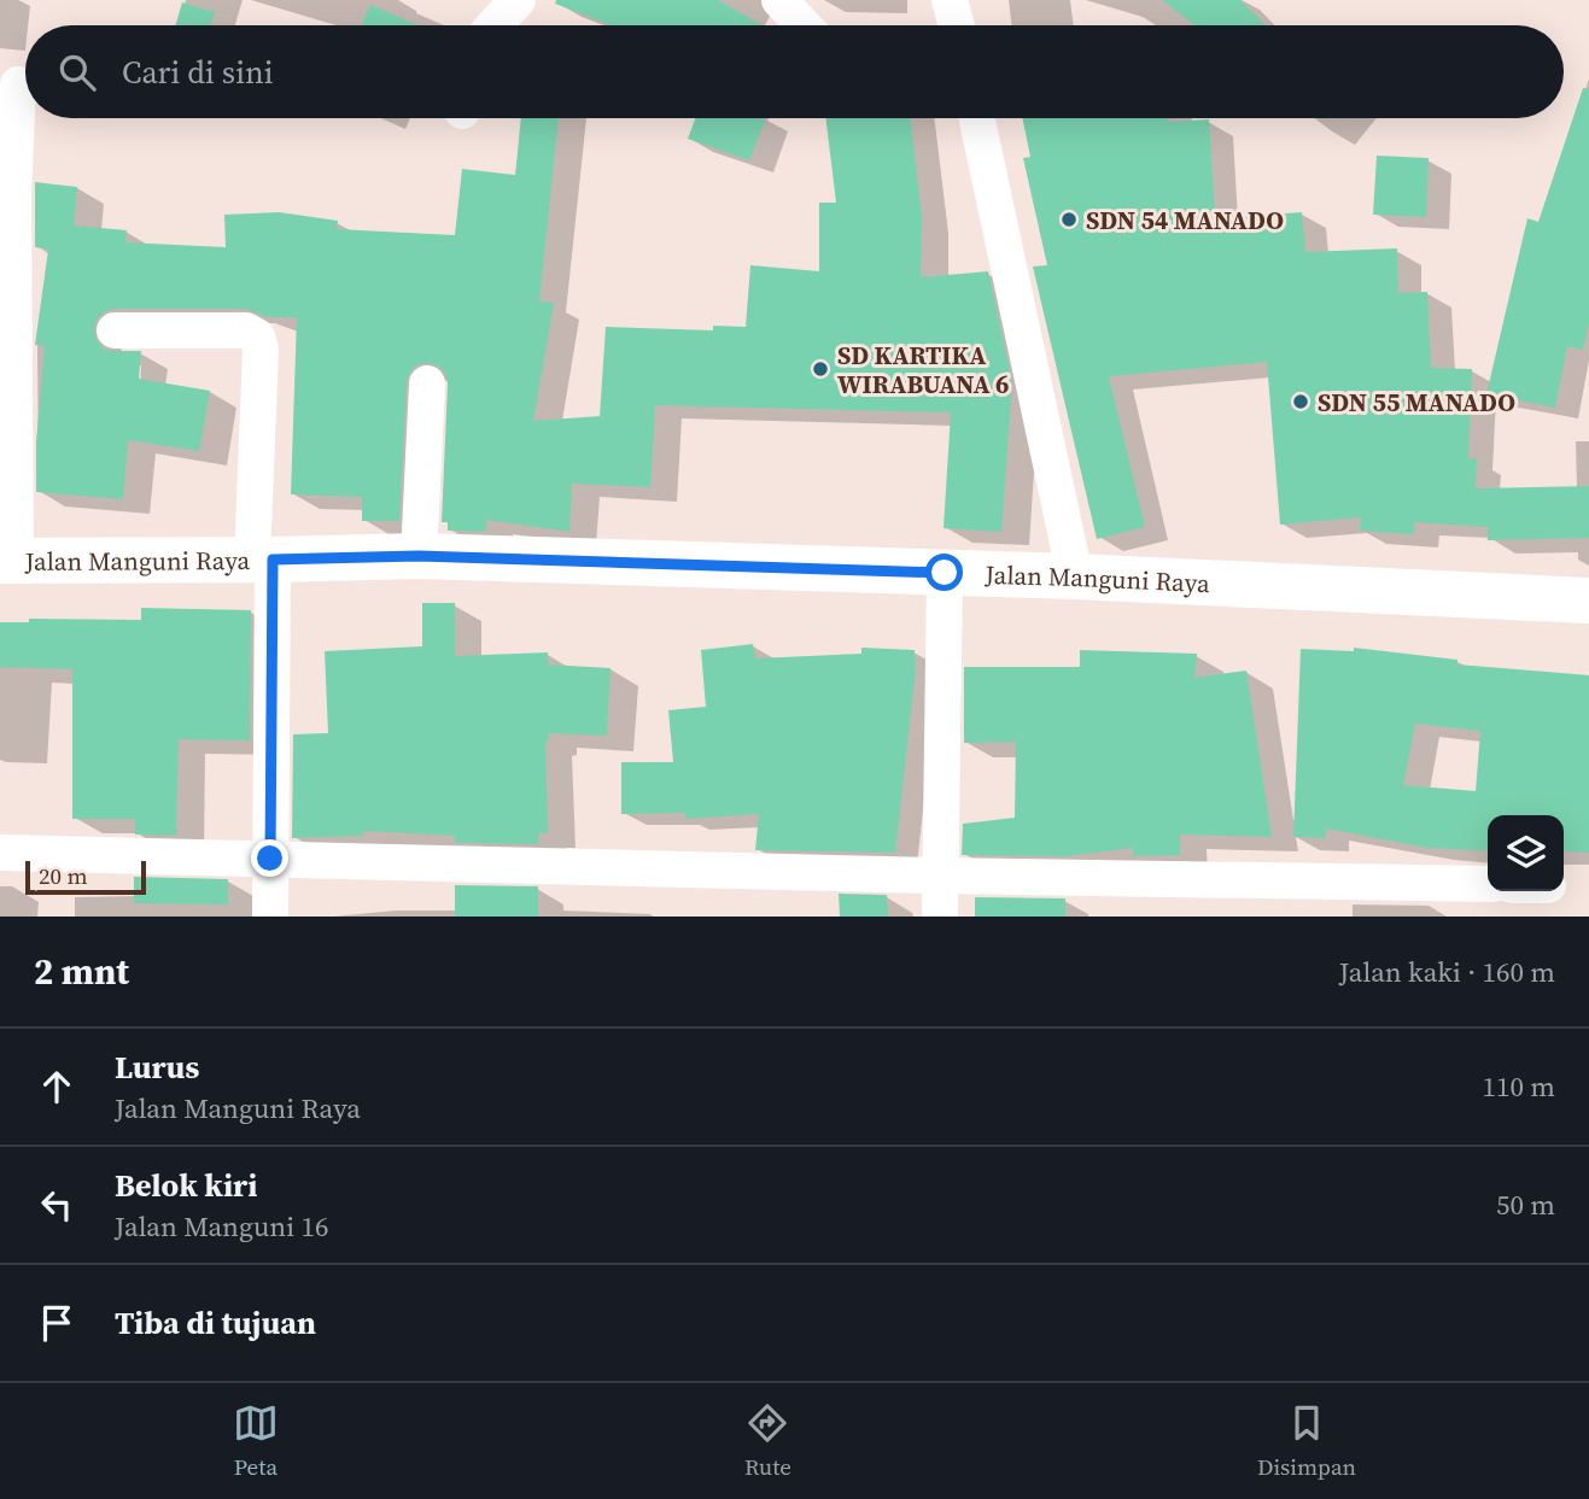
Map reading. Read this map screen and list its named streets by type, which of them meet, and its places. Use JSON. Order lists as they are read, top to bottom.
{
  "streets": {
    "street": ["Jalan Manguni Raya"]
  },
  "places": ["SDN 54 MANADO", "SD KARTIKA WIRABUANA 6", "SDN 55 MANADO"],
  "scale_bar": "20 m",
  "page": {
    "search": "Cari di sini",
    "scale": "20 m",
    "heading": ["2 mnt", "Jalan kaki · 160 m"],
    "list": [
      ["Lurus", "Jalan Manguni Raya", "110 m"],
      ["Belok kiri", "Jalan Manguni 16", "50 m"],
      "Tiba di tujuan"
    ],
    "nav": ["Peta", "Rute", "Disimpan"]
  }
}
